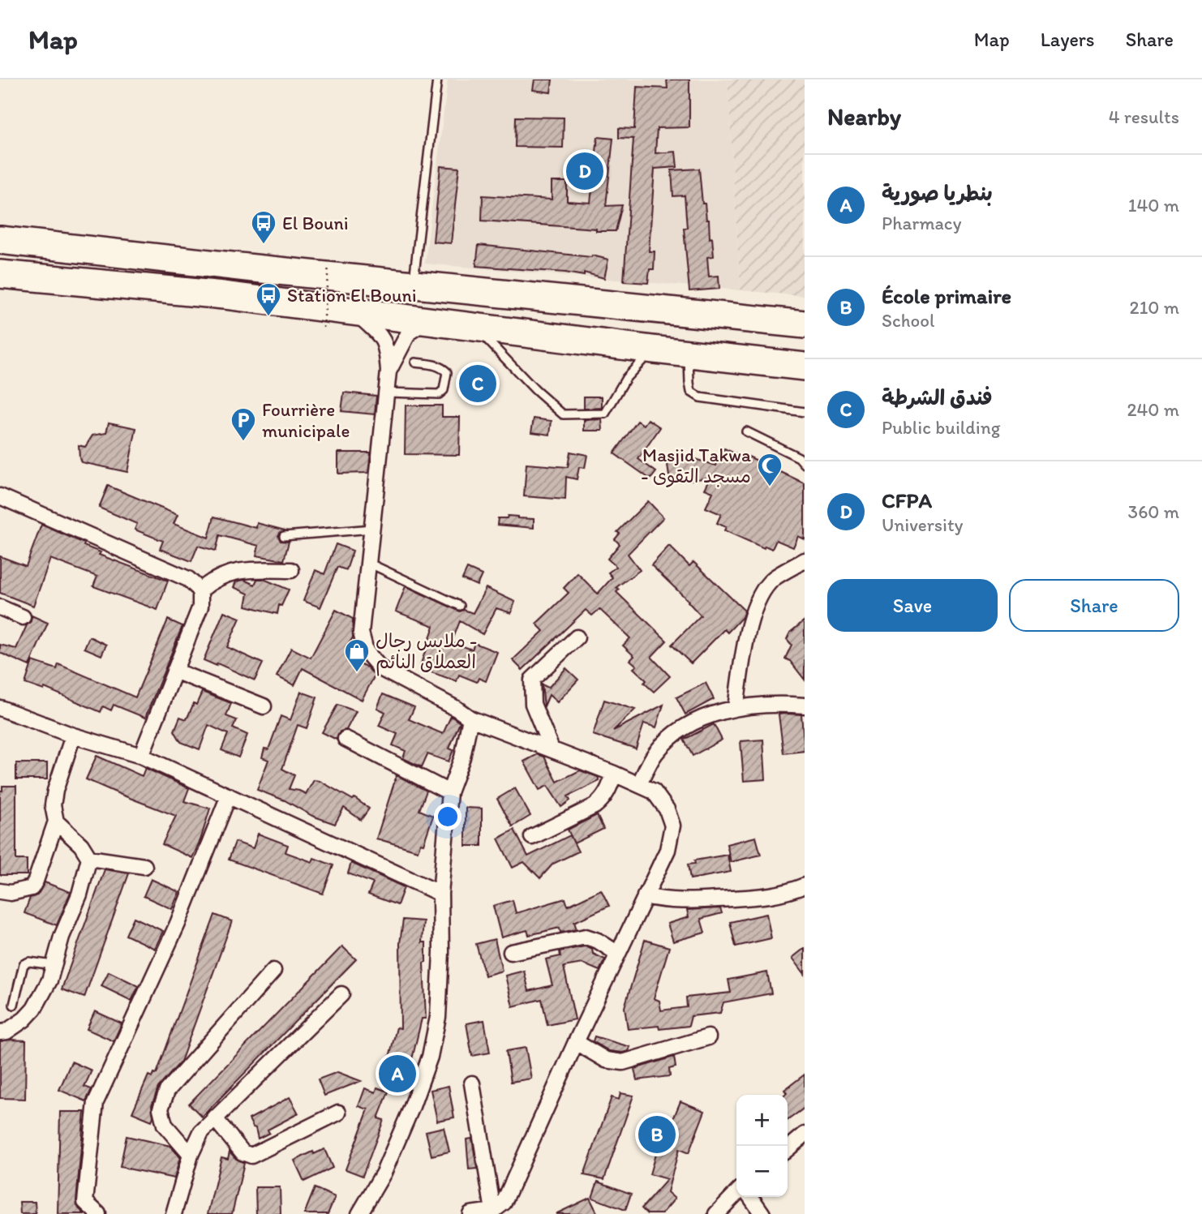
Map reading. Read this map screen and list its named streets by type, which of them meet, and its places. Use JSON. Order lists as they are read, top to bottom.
{
  "places": {
    "bus stop": ["El Bouni", "Station El Bouni"],
    "parking": ["Fourrière municipale"],
    "mosque": ["Masjid Takwa - مسجد التقوى"],
    "shop": ["ملابس رجال - العملاق النائم"]
  },
  "page": {
    "header": "Map",
    "nav": ["Map", "Layers", "Share"],
    "heading": ["Nearby", "4 results"],
    "pins": [
      "D",
      "C",
      "A",
      "B"
    ],
    "list": [
      {
        "mark": "A",
        "name": "بنطريا صورية",
        "note": "Pharmacy",
        "value": "140 m"
      },
      {
        "mark": "B",
        "name": "École primaire",
        "note": "School",
        "value": "210 m"
      },
      {
        "mark": "C",
        "name": "فندق الشرطة",
        "note": "Public building",
        "value": "240 m"
      },
      {
        "mark": "D",
        "name": "CFPA",
        "note": "University",
        "value": "360 m"
      }
    ],
    "buttons": ["Save", "Share"],
    "map_buttons": ["+", "−"]
  }
}
